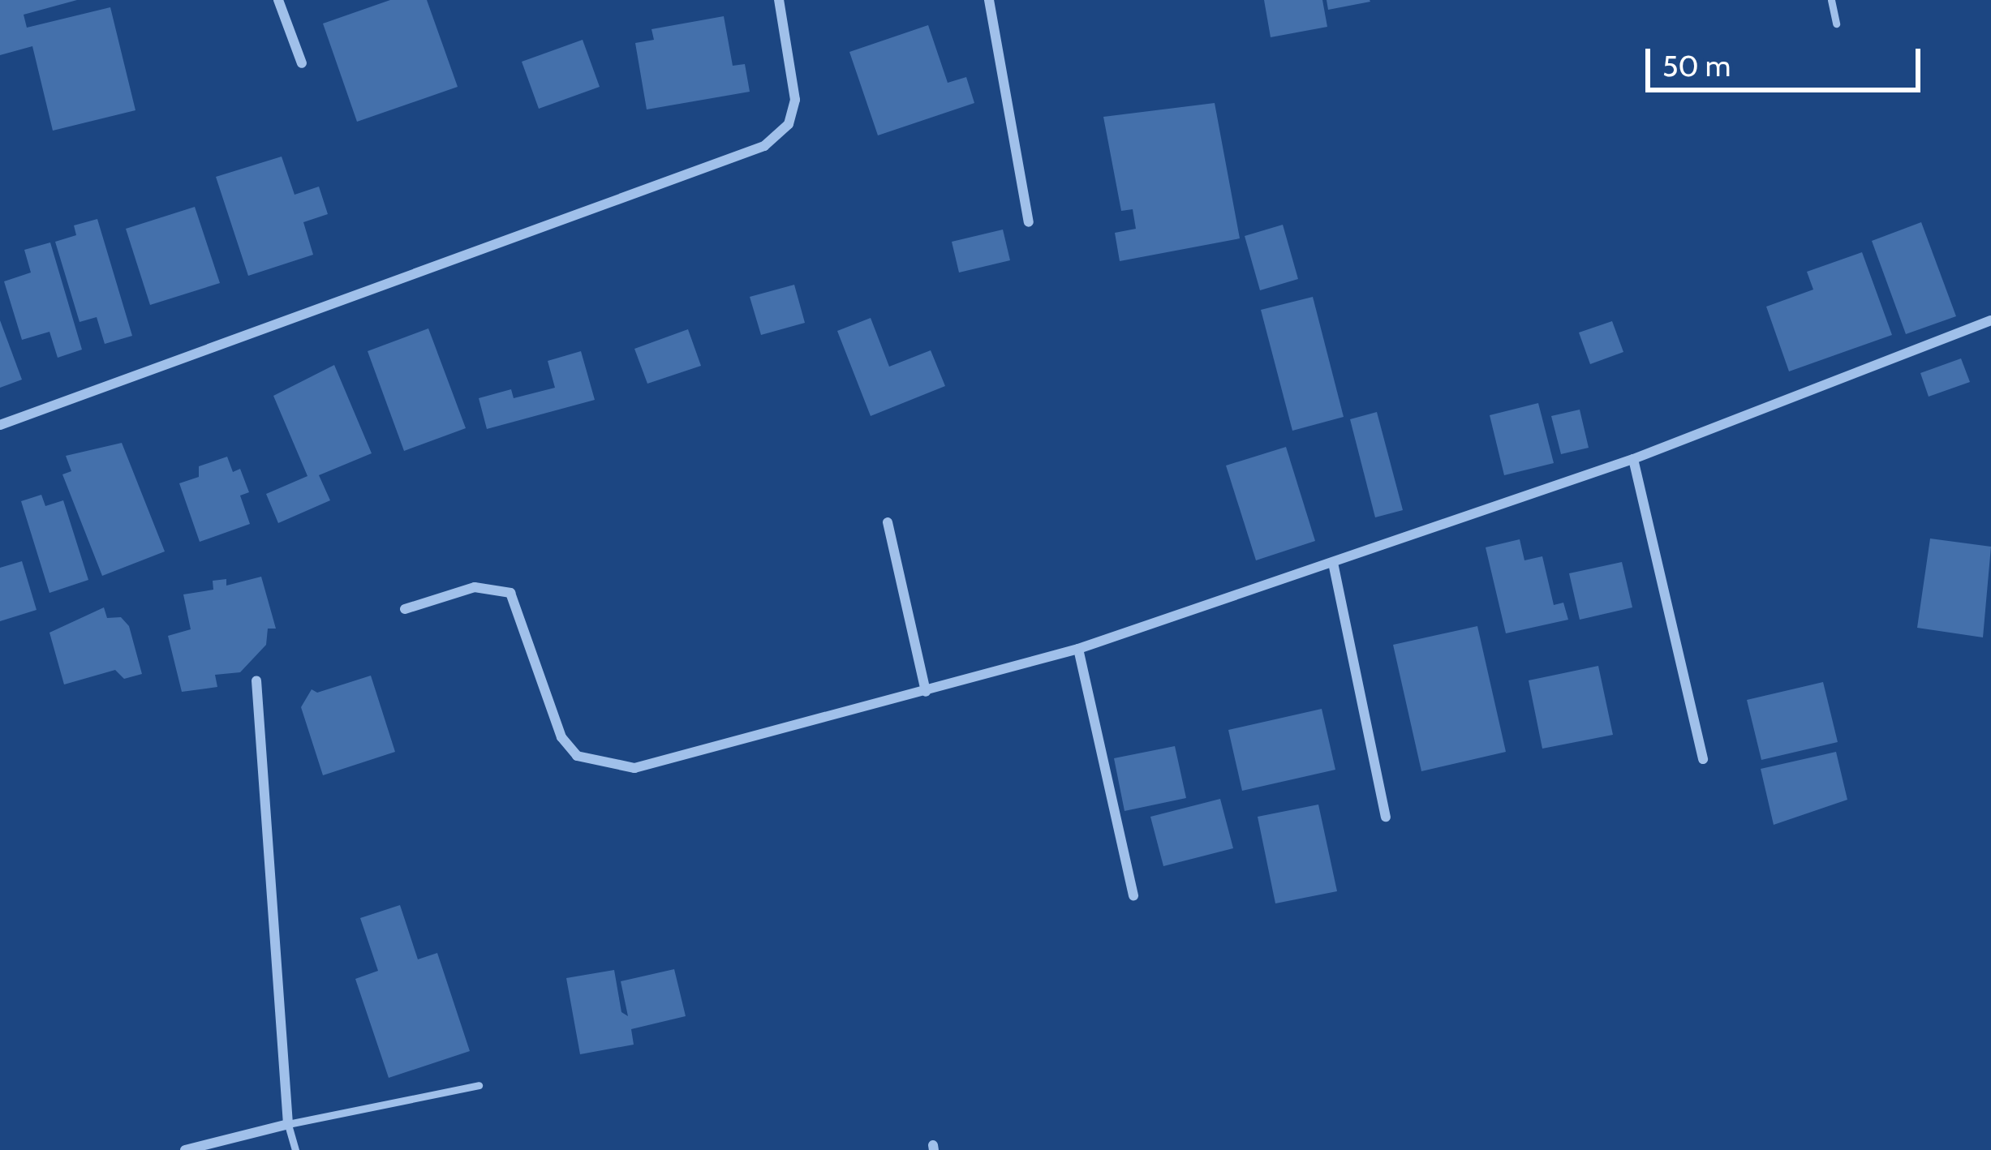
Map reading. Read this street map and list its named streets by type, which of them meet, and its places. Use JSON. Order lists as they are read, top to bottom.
{
  "scale_bar": "50 m"
}
